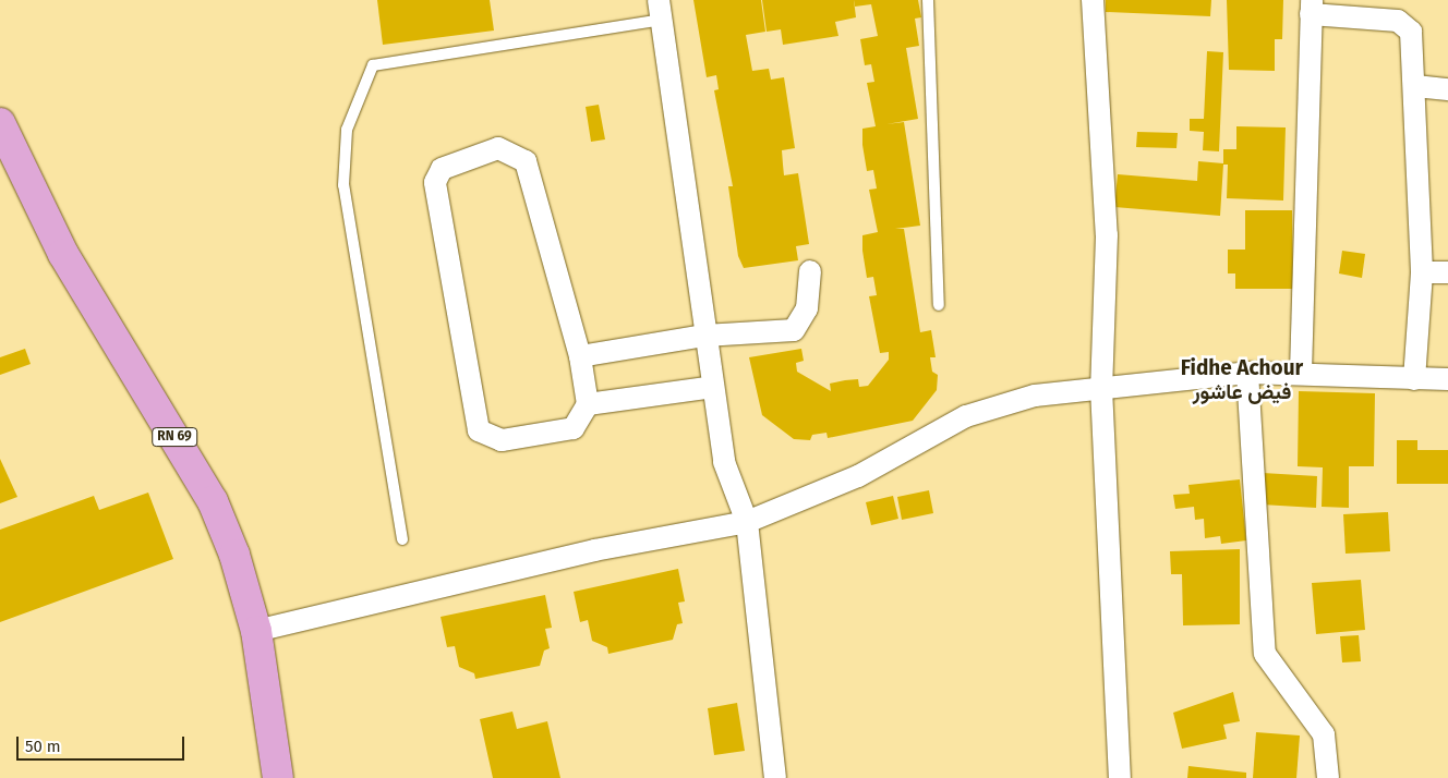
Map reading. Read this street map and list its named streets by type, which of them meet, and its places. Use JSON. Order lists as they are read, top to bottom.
{
  "streets": {
    "main road": ["RN 69"]
  },
  "districts": ["Fidhe Achour فيض عاشور"],
  "scale_bar": "50 m"
}
